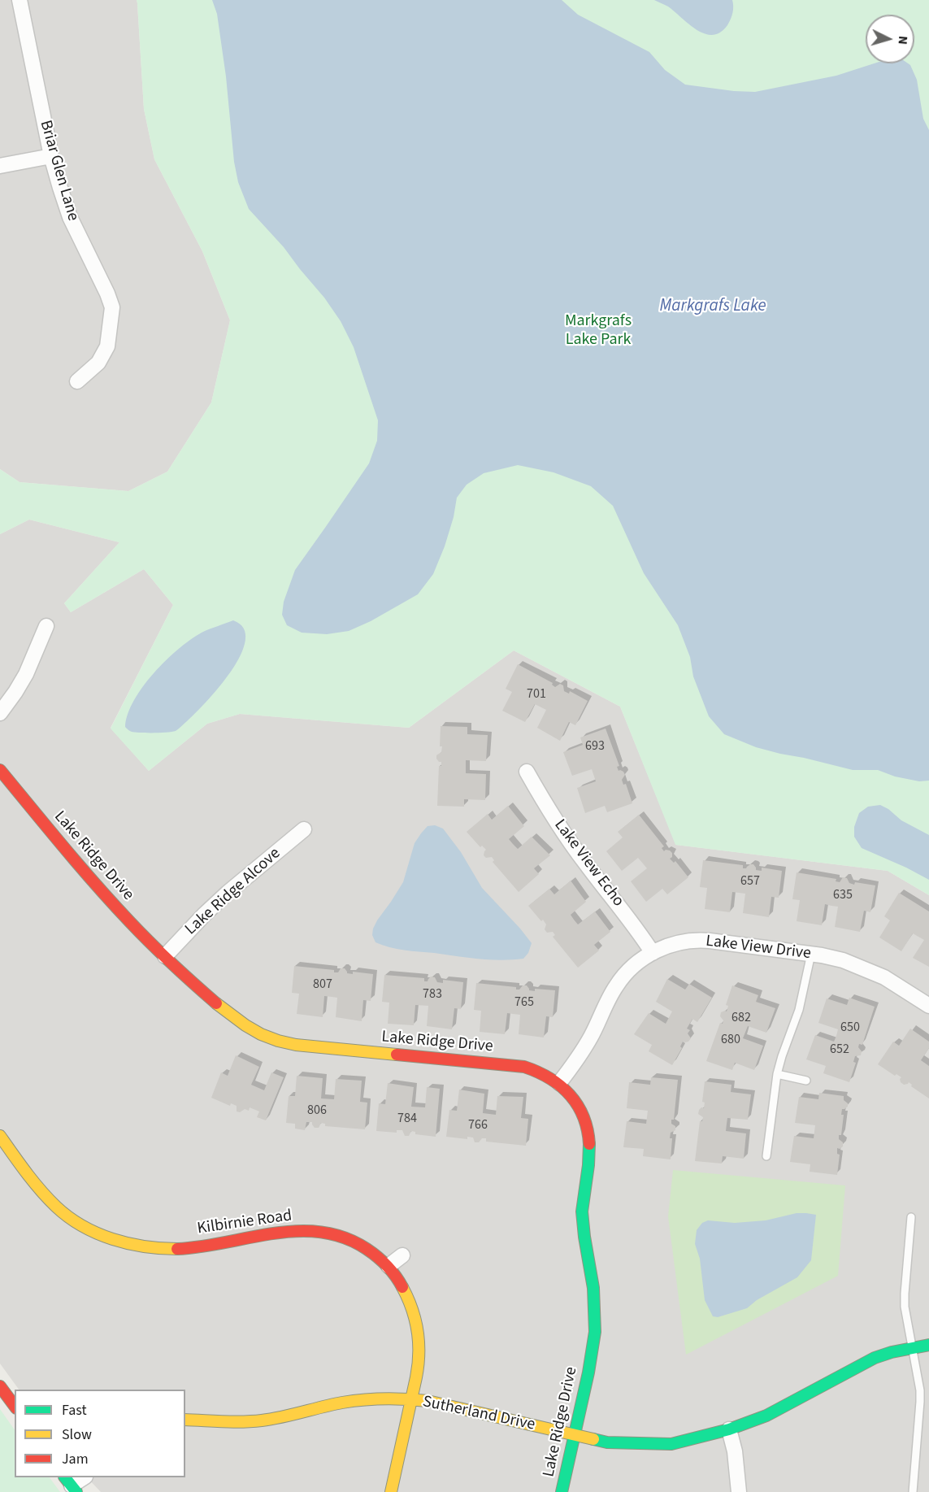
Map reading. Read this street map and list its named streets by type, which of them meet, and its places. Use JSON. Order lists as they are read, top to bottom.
{
  "streets": {
    "street": [
      "Briar Glen Lane",
      "Lake Ridge Drive",
      "Lake View Echo",
      "Lake Ridge Alcove",
      "Lake View Drive",
      "Kilbirnie Road",
      "Sutherland Drive"
    ]
  },
  "crossings": [
    ["Lake Ridge Drive", "Lake Ridge Alcove"],
    ["Lake Ridge Drive", "Lake View Drive"],
    ["Lake Ridge Drive", "Sutherland Drive"],
    ["Lake View Echo", "Lake View Drive"],
    ["Kilbirnie Road", "Sutherland Drive"]
  ],
  "water": ["Markgrafs Lake"],
  "parks": ["Markgrafs Lake Park"],
  "house_numbers": [
    "701",
    "693",
    "657",
    "635",
    "807",
    "783",
    "765",
    "682",
    "650",
    "680",
    "652",
    "806",
    "784",
    "766"
  ],
  "legend": ["Fast", "Slow", "Jam"],
  "north": "right"
}
